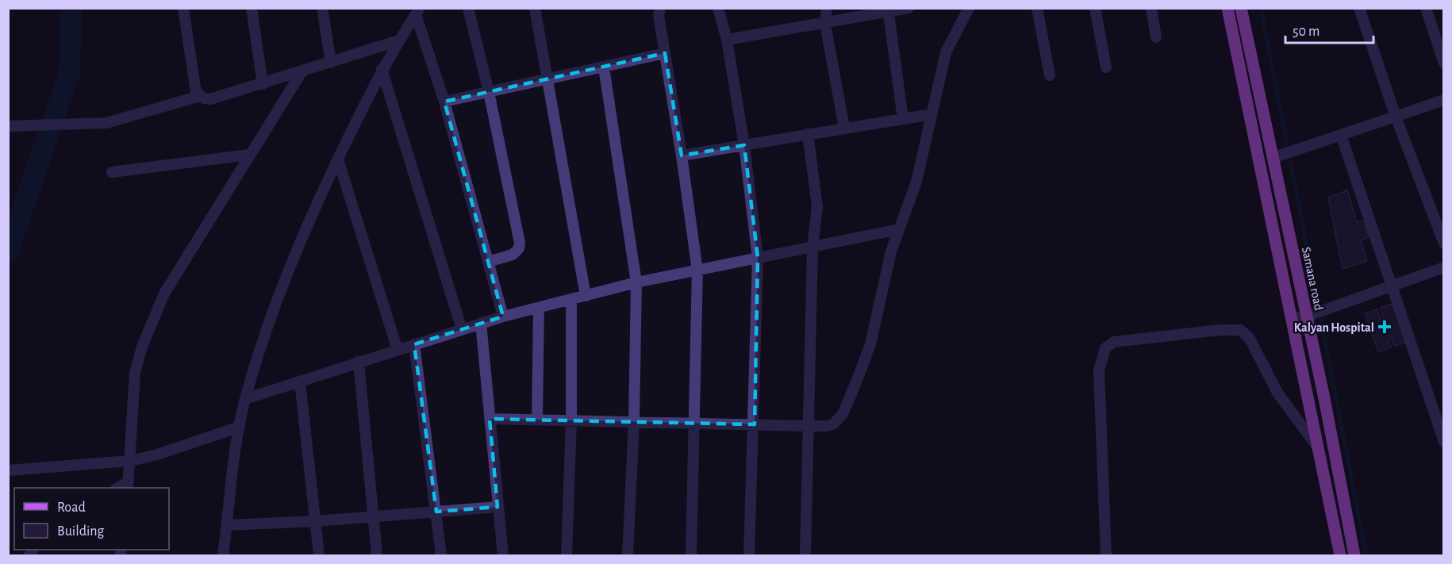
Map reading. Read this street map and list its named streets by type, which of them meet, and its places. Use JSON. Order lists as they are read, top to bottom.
{
  "streets": {
    "main road": ["Samana road"]
  },
  "places": {
    "health": ["Kalyan Hospital"]
  },
  "legend": ["Road", "Building"],
  "scale_bar": "50 m"
}
